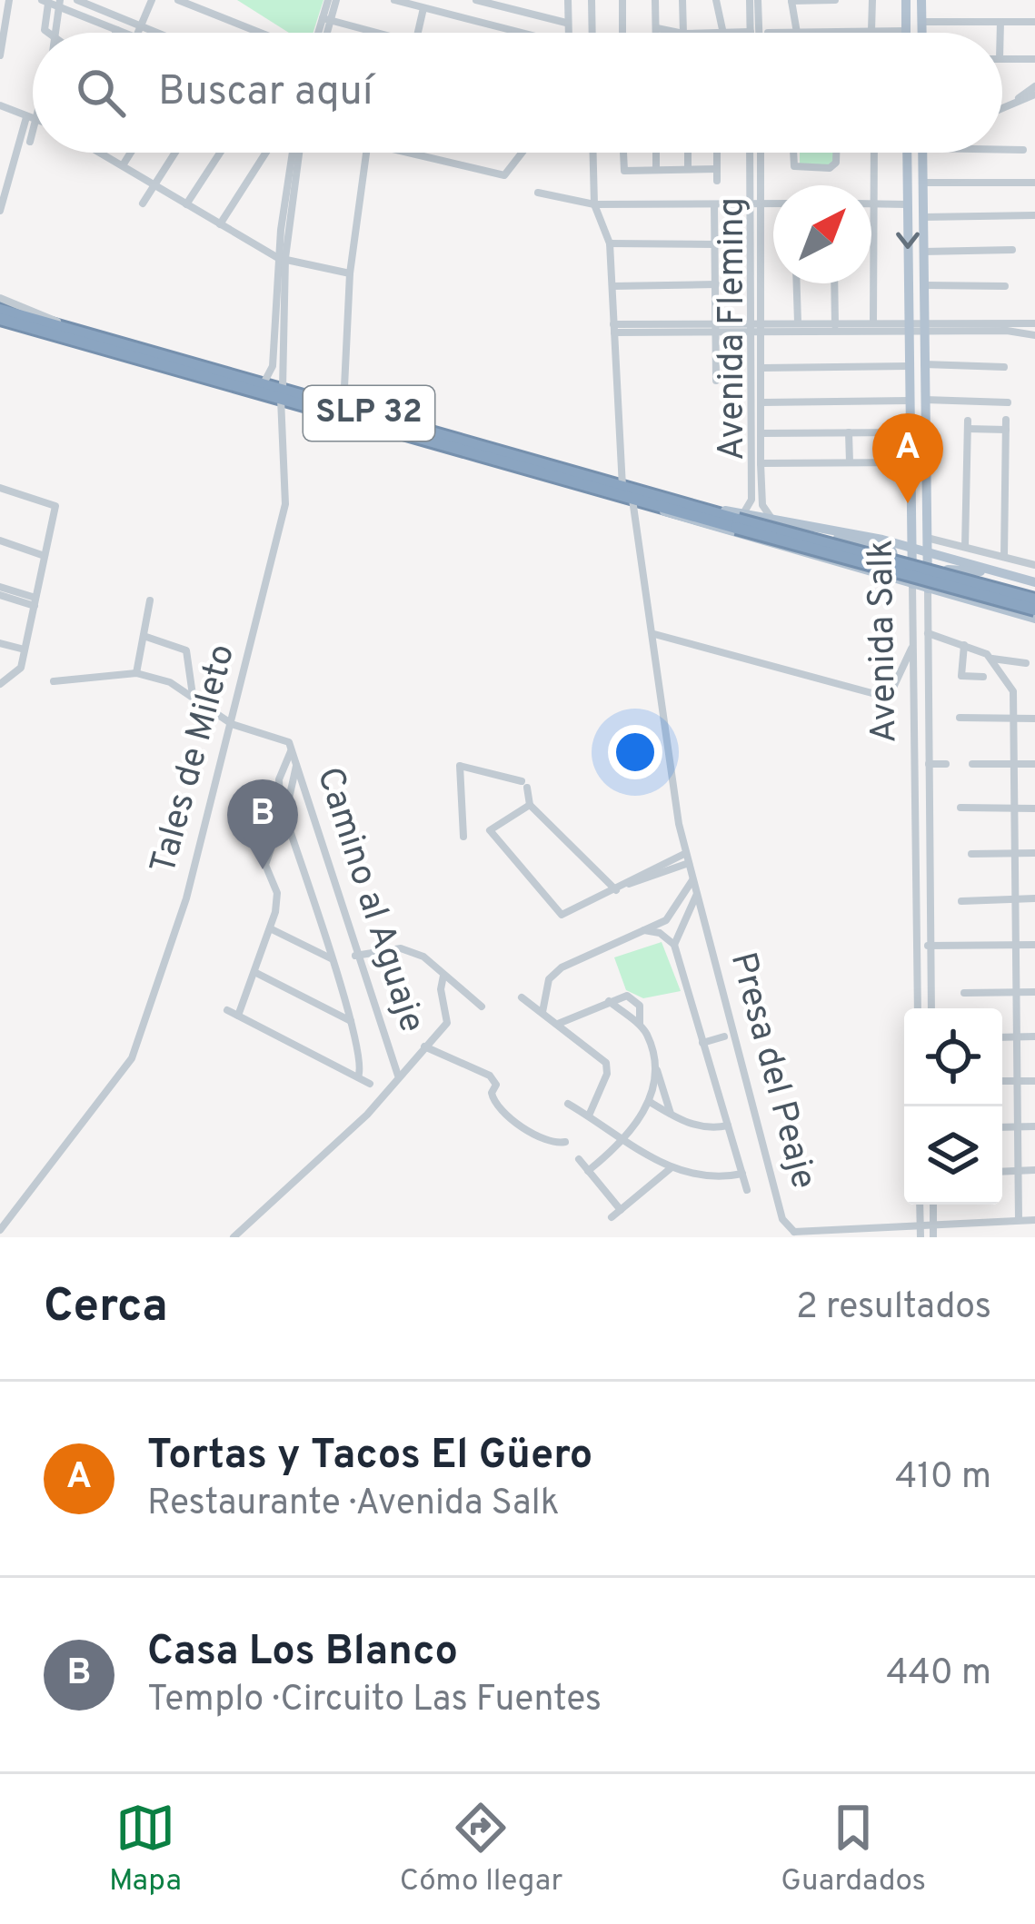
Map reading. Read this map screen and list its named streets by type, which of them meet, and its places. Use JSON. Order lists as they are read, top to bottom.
{
  "streets": {
    "highway": ["SLP 32"],
    "main road": ["Avenida Salk"],
    "street": [
      "Avenida Fleming",
      "Tales de Mileto",
      "Camino al Aguaje",
      "Presa del Peaje"
    ]
  },
  "crossings": [
    ["Avenida Fleming", "SLP 32"],
    ["SLP 32", "Tales de Mileto"],
    ["SLP 32", "Presa del Peaje"]
  ],
  "north": "top right",
  "page": {
    "search": "Buscar aquí",
    "pins": ["A", "B"],
    "heading": ["Cerca", "2 resultados"],
    "list": [
      {
        "mark": "A",
        "name": "Tortas y Tacos El Güero",
        "note": "Restaurante · Avenida Salk",
        "value": "410 m"
      },
      {
        "mark": "B",
        "name": "Casa Los Blanco",
        "note": "Templo · Circuito Las Fuentes",
        "value": "440 m"
      }
    ],
    "nav": ["Mapa", "Cómo llegar", "Guardados"]
  }
}
